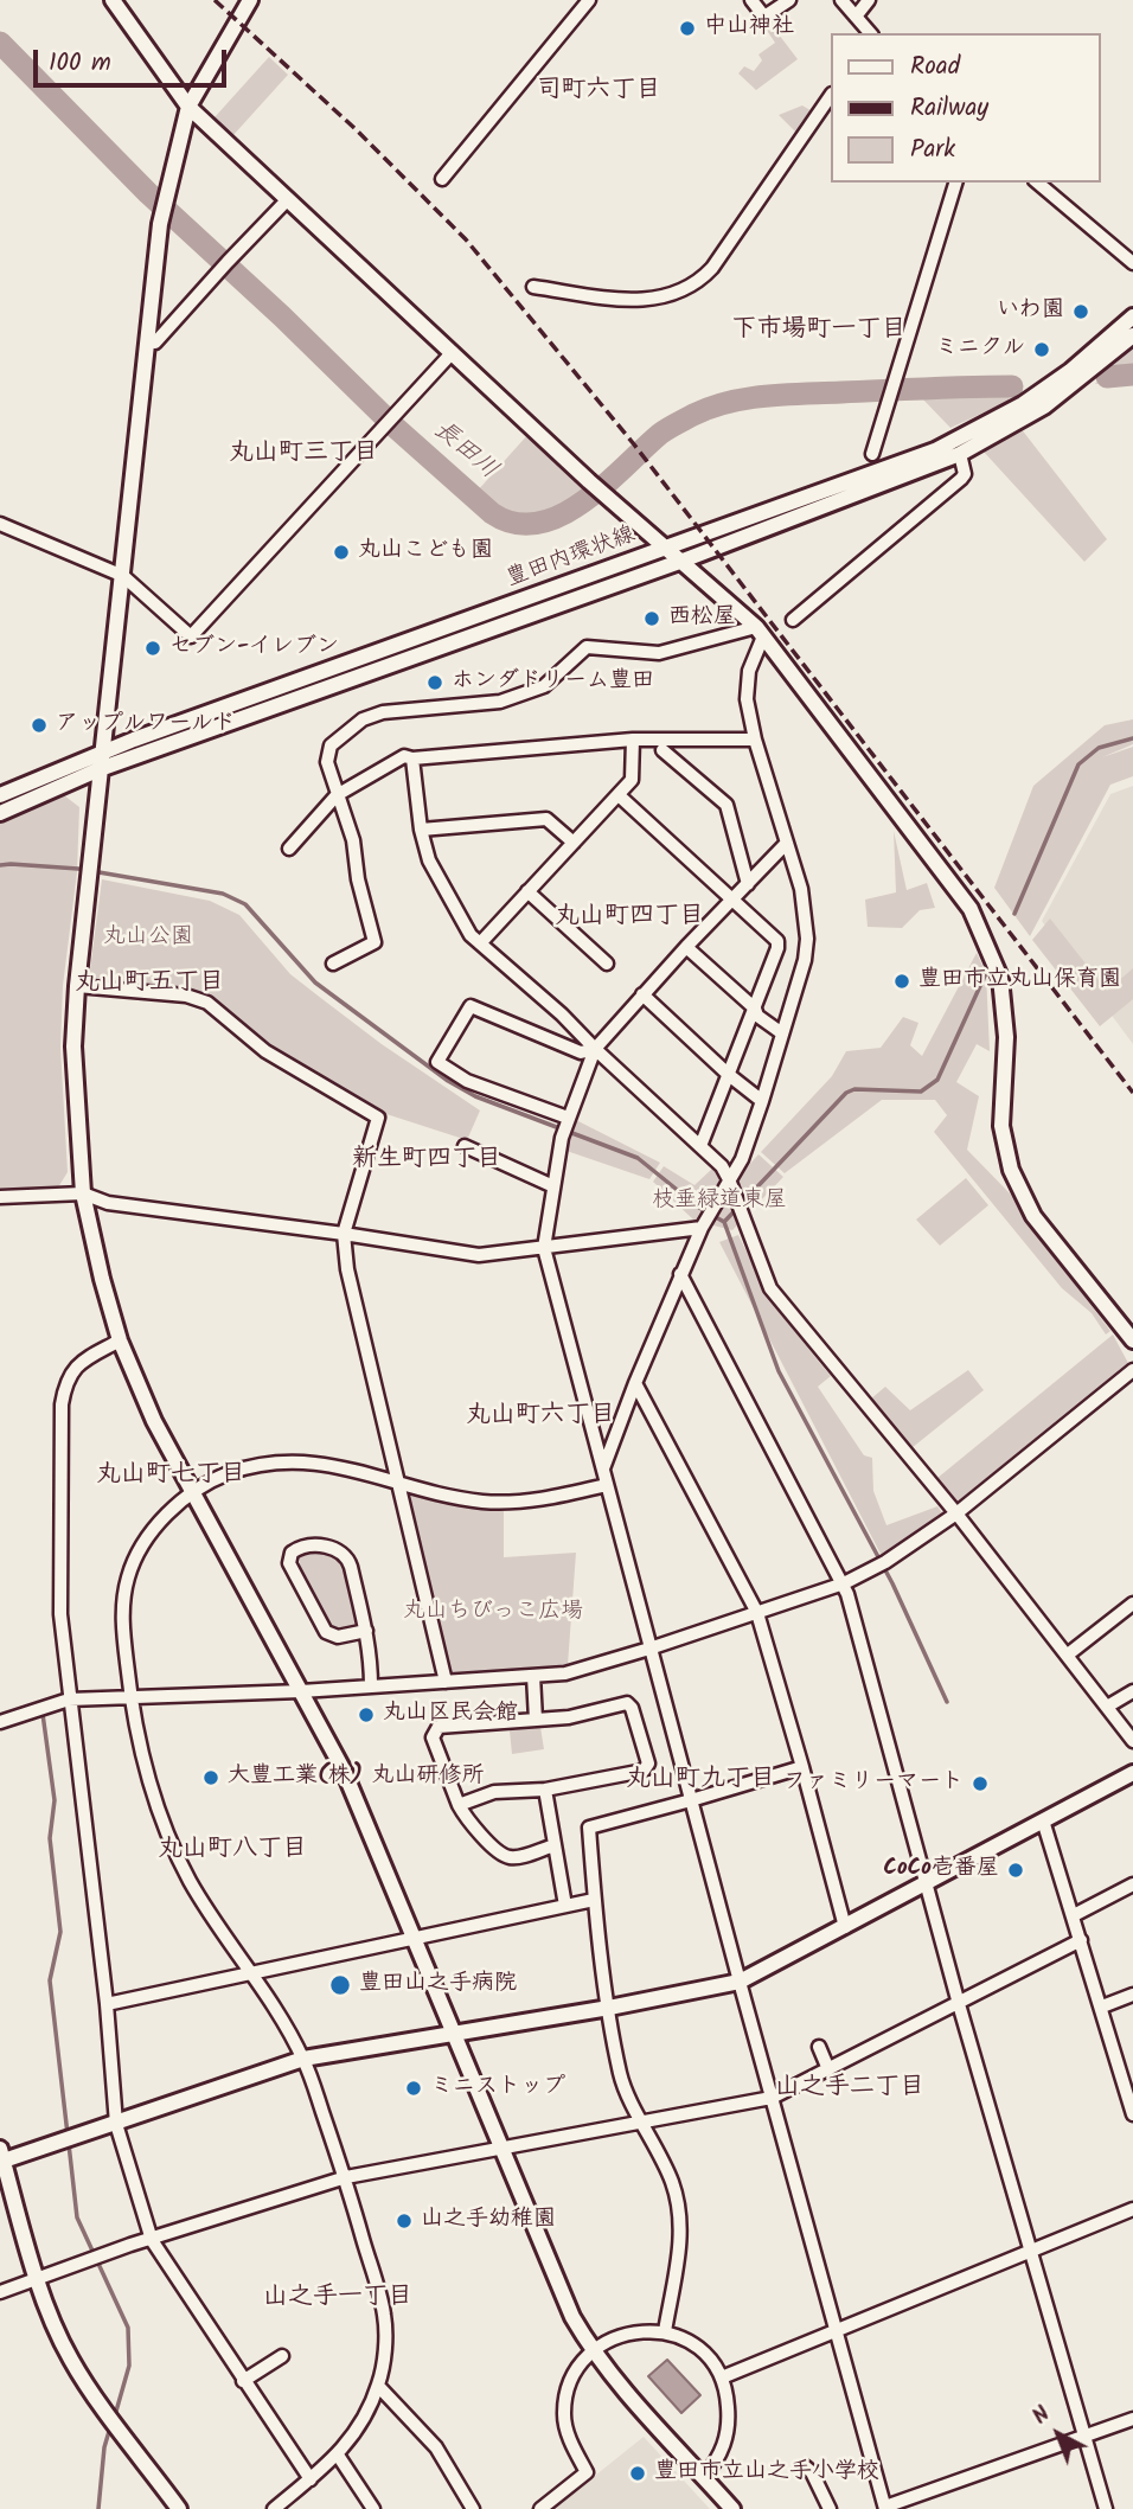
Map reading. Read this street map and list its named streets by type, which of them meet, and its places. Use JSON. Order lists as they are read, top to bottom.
{
  "streets": {
    "street": ["豊田内環状線"]
  },
  "districts": [
    "司町六丁目",
    "下市場町一丁目",
    "丸山町三丁目",
    "丸山町四丁目",
    "丸山町五丁目",
    "新生町四丁目",
    "丸山町六丁目",
    "丸山町七丁目",
    "丸山町九丁目",
    "丸山町八丁目",
    "山之手二丁目",
    "山之手一丁目"
  ],
  "water": ["長田川"],
  "parks": ["丸山公園", "枝垂緑道東屋", "丸山ちびっこ広場"],
  "places": [
    "中山神社",
    "いわ園",
    "ミニクル",
    "丸山こども園",
    "西松屋",
    "セブン-イレブン",
    "ホンダドリーム豊田",
    "アップルワールド",
    "豊田市立丸山保育園",
    "丸山区民会館",
    "大豊工業(株) 丸山研修所",
    "ファミリーマート",
    "CoCo壱番屋",
    "豊田山之手病院",
    "ミニストップ",
    "山之手幼稚園",
    "豊田市立山之手小学校"
  ],
  "legend": ["Road", "Railway", "Park"],
  "scale_bar": "100 m",
  "north": "top left"
}
